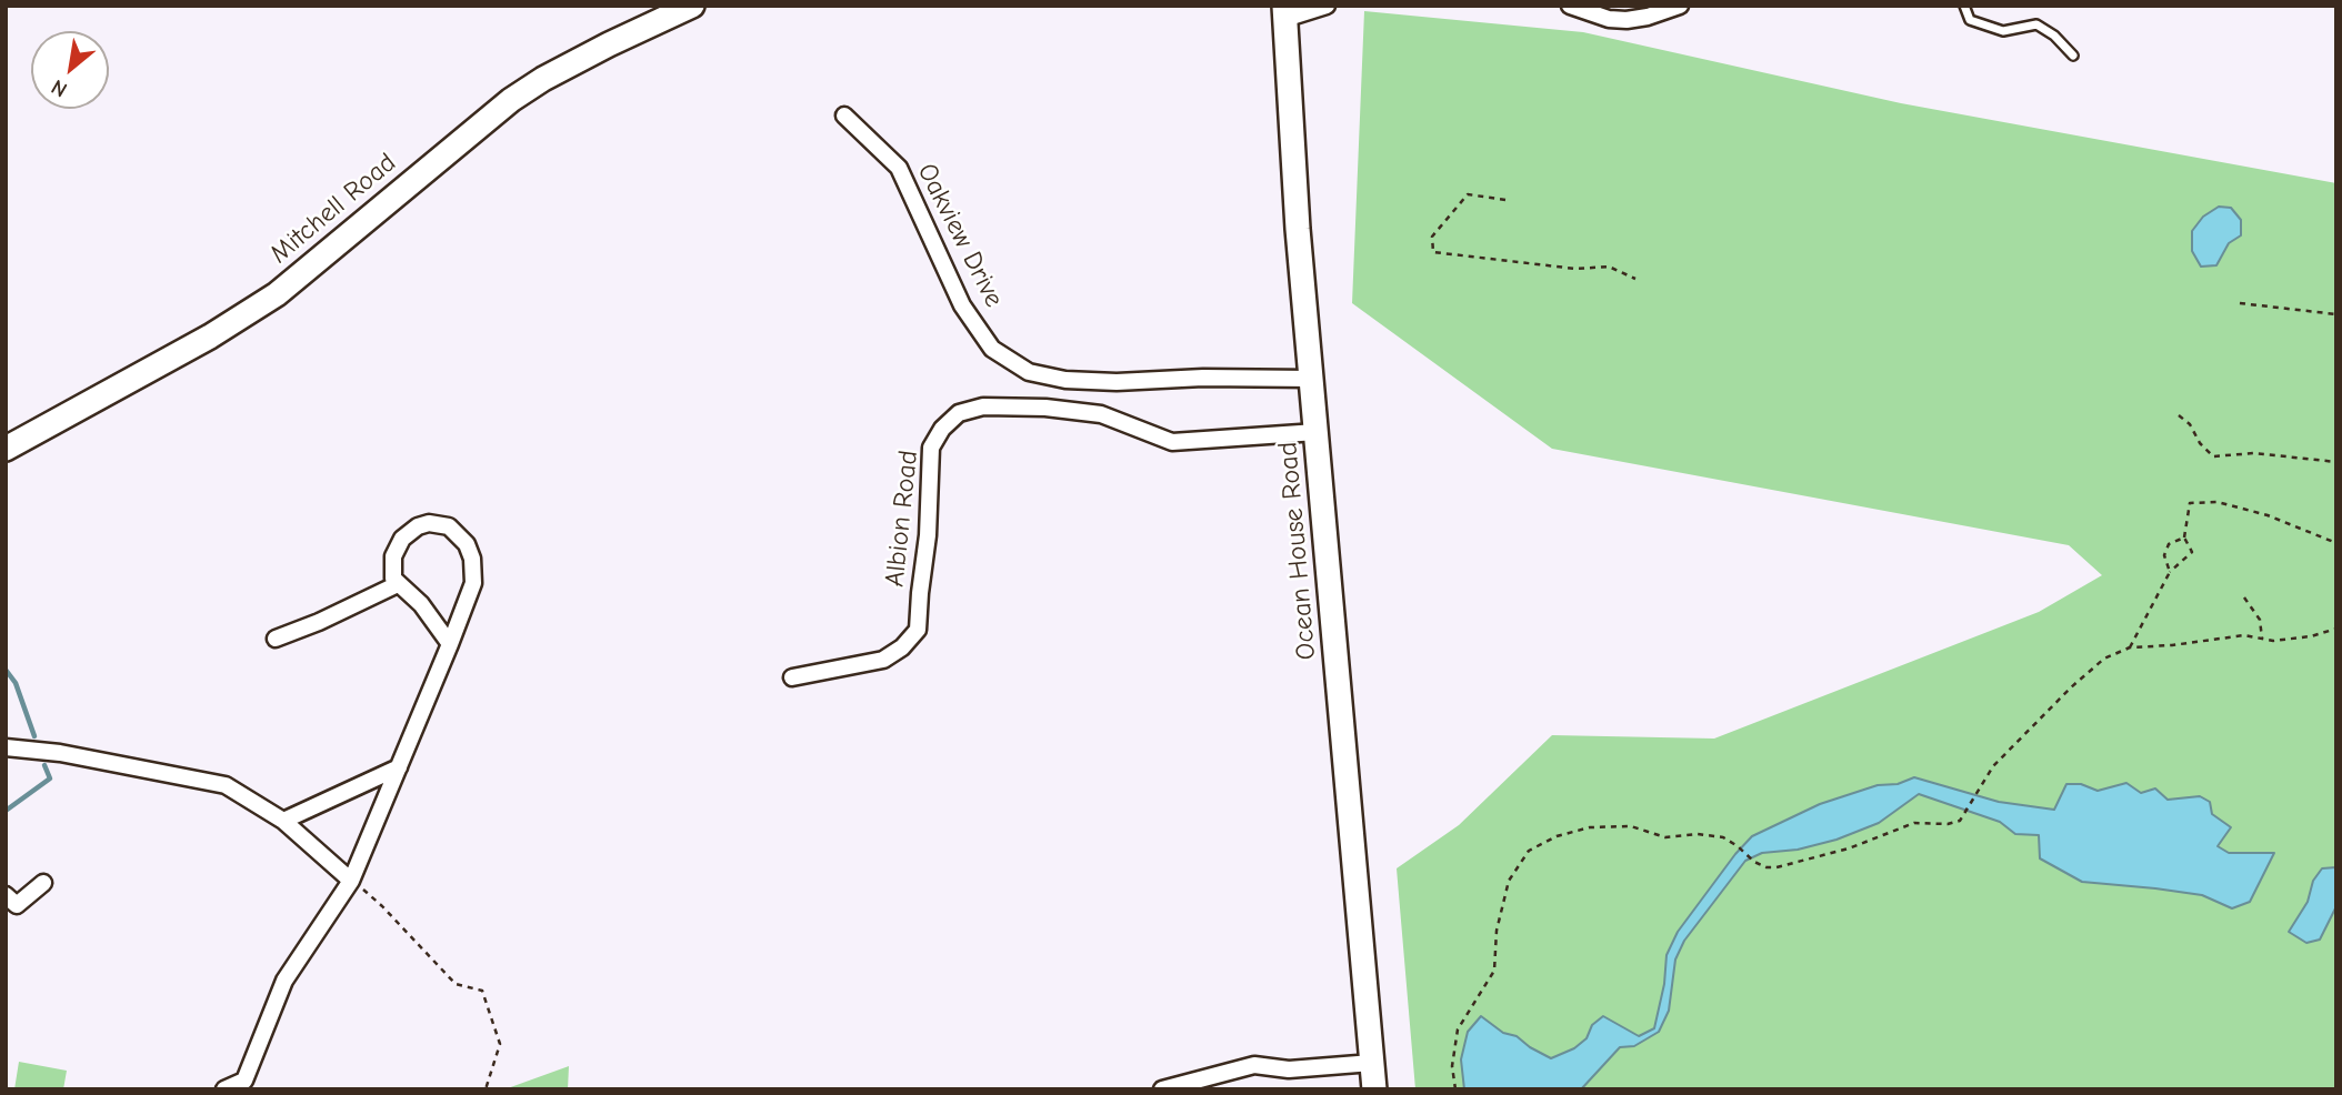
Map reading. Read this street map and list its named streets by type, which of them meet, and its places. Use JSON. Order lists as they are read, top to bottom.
{
  "streets": {
    "main road": ["Mitchell Road", "Ocean House Road"],
    "street": ["Oakview Drive", "Albion Road"]
  },
  "crossings": [
    ["Oakview Drive", "Ocean House Road"],
    ["Albion Road", "Ocean House Road"]
  ],
  "north": "bottom left"
}
